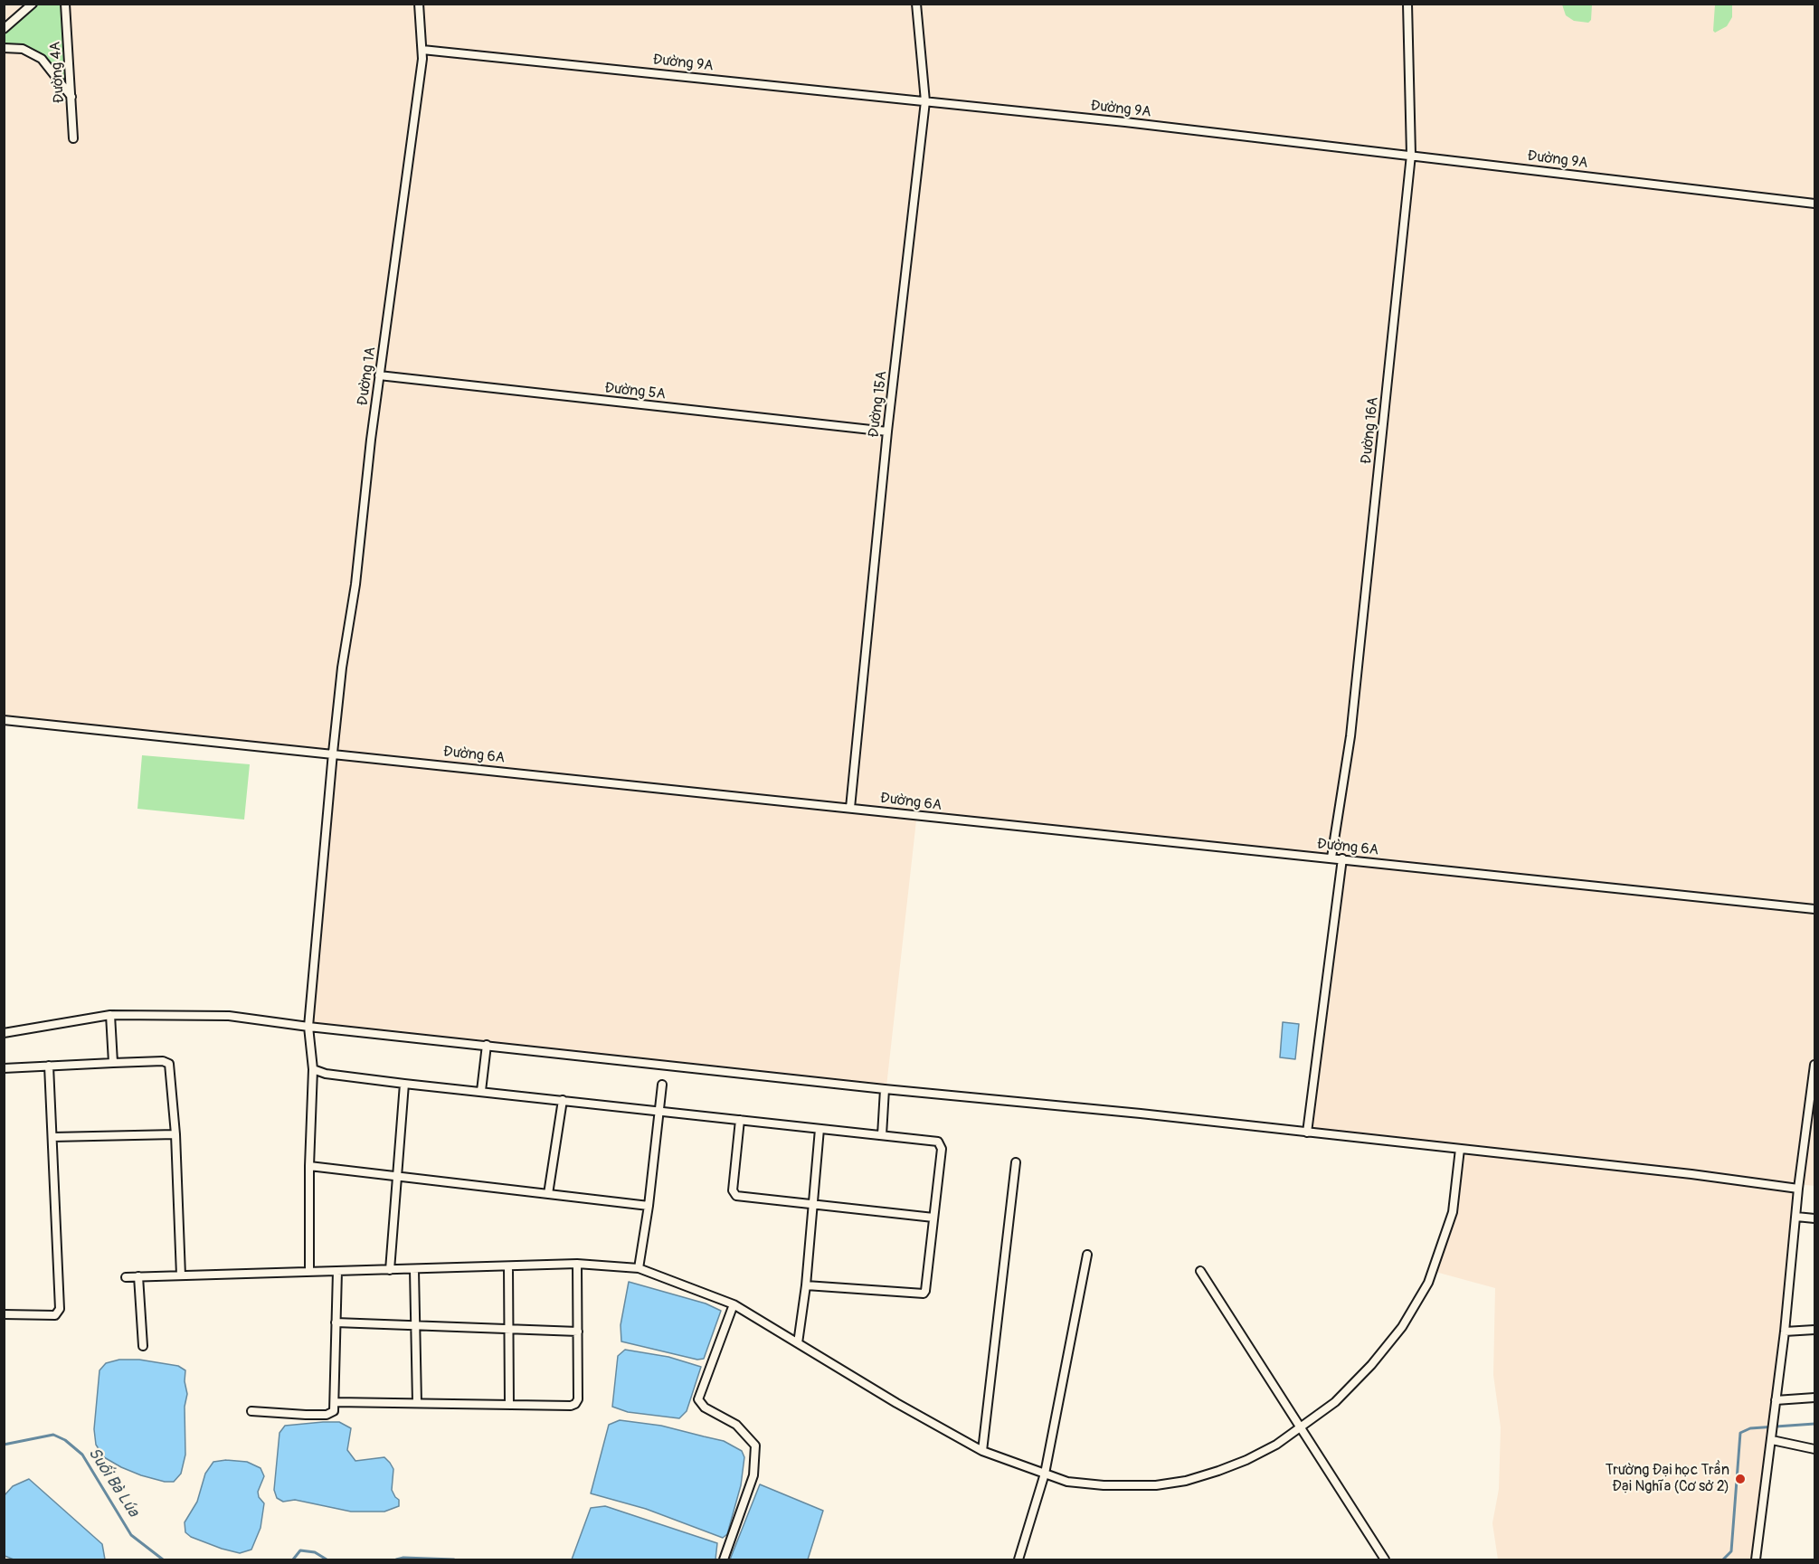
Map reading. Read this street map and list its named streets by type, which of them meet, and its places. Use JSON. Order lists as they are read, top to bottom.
{
  "streets": {
    "street": [
      "Đường 9A",
      "Đường 4A",
      "Đường 1A",
      "Đường 5A",
      "Đường 15A",
      "Đường 16A",
      "Đường 6A"
    ]
  },
  "crossings": [
    ["Đường 9A", "Đường 1A"],
    ["Đường 9A", "Đường 15A"],
    ["Đường 9A", "Đường 16A"],
    ["Đường 1A", "Đường 5A"],
    ["Đường 1A", "Đường 6A"],
    ["Đường 5A", "Đường 15A"],
    ["Đường 15A", "Đường 6A"],
    ["Đường 16A", "Đường 6A"]
  ],
  "water": ["Suối Bà Lúa"],
  "places": ["Trường Đại học Trần Đại Nghĩa (Cơ sở 2)"]
}
